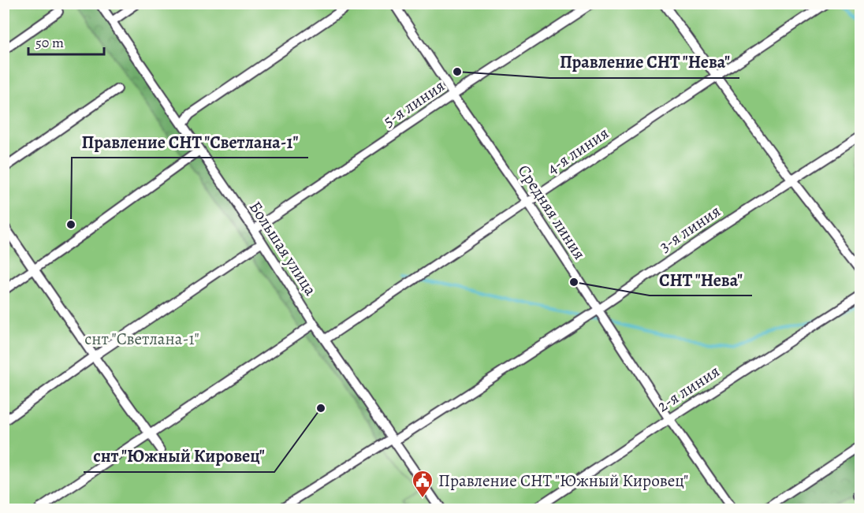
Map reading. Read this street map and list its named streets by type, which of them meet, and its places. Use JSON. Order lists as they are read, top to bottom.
{
  "streets": {
    "street": [
      "5-я линия",
      "4-я линия",
      "Средняя линия",
      "3-я линия",
      "Большая улица",
      "2-я линия"
    ]
  },
  "crossings": [
    ["5-я линия", "Средняя линия"],
    ["5-я линия", "Большая улица"],
    ["4-я линия", "Средняя линия"],
    ["4-я линия", "Большая улица"],
    ["Средняя линия", "3-я линия"],
    ["Средняя линия", "2-я линия"],
    ["3-я линия", "Большая улица"]
  ],
  "parks": ["снт \"Светлана-1\""],
  "places": {
    "other": [
      "Правление СНТ \"Нева\"",
      "Правление СНТ \"Светлана-1\"",
      "СНТ \"Нева\"",
      "снт \"Южный Кировец\""
    ],
    "public building": ["Правление СНТ \"Южный Кировец\""]
  },
  "scale_bar": "50 m"
}
